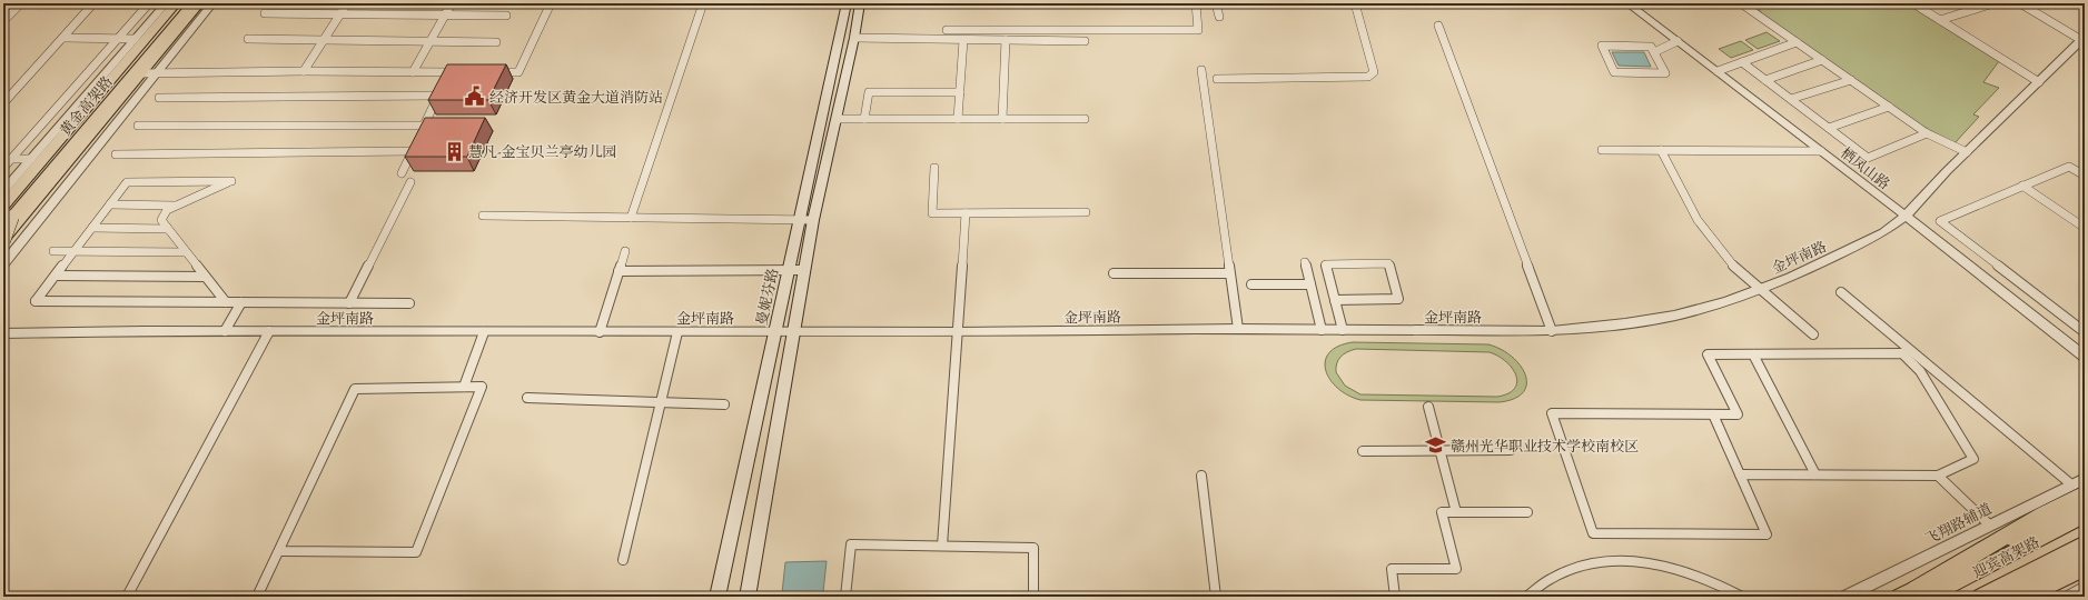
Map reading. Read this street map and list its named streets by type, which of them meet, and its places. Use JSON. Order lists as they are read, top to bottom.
{
  "streets": {
    "main road": ["黄金高架路", "曼妮芬路", "迎宾高架路"],
    "street": ["栖凤山路", "金坪南路", "飞翔路辅道"]
  },
  "crossings": [
    ["栖凤山路", "金坪南路"],
    ["金坪南路", "曼妮芬路"]
  ],
  "places": {
    "public building": ["经济开发区黄金大道消防站"],
    "building": ["慧凡-金宝贝兰亭幼儿园"],
    "school or university": ["赣州光华职业技术学校南校区"]
  }
}
